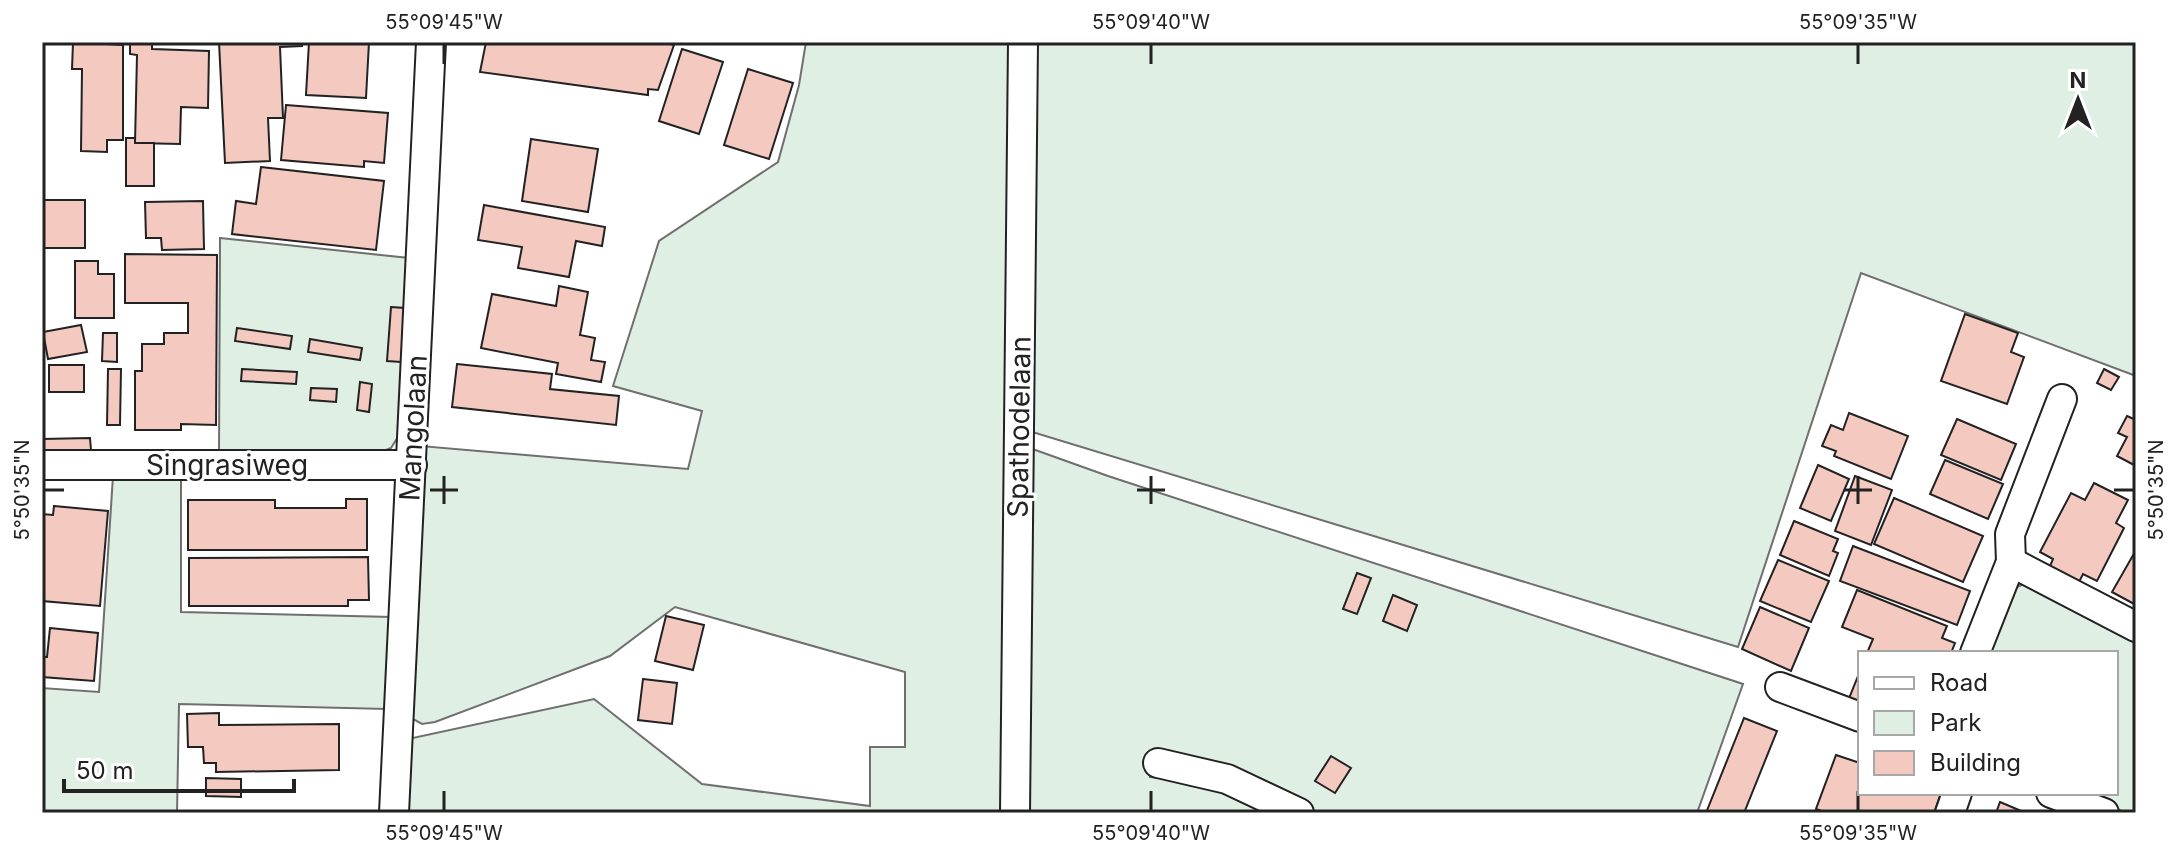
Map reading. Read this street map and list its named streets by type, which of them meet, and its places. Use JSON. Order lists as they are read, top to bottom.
{
  "streets": {
    "street": ["Spathodelaan", "Mangolaan", "Singrasiweg"]
  },
  "crossings": [
    ["Mangolaan", "Singrasiweg"]
  ],
  "legend": ["Road", "Park", "Building"],
  "scale_bar": "50 m",
  "north": "top",
  "coordinates": [
    "55°09'45\"W",
    "55°09'40\"W",
    "55°09'35\"W",
    "5°50'35\"N"
  ]
}
